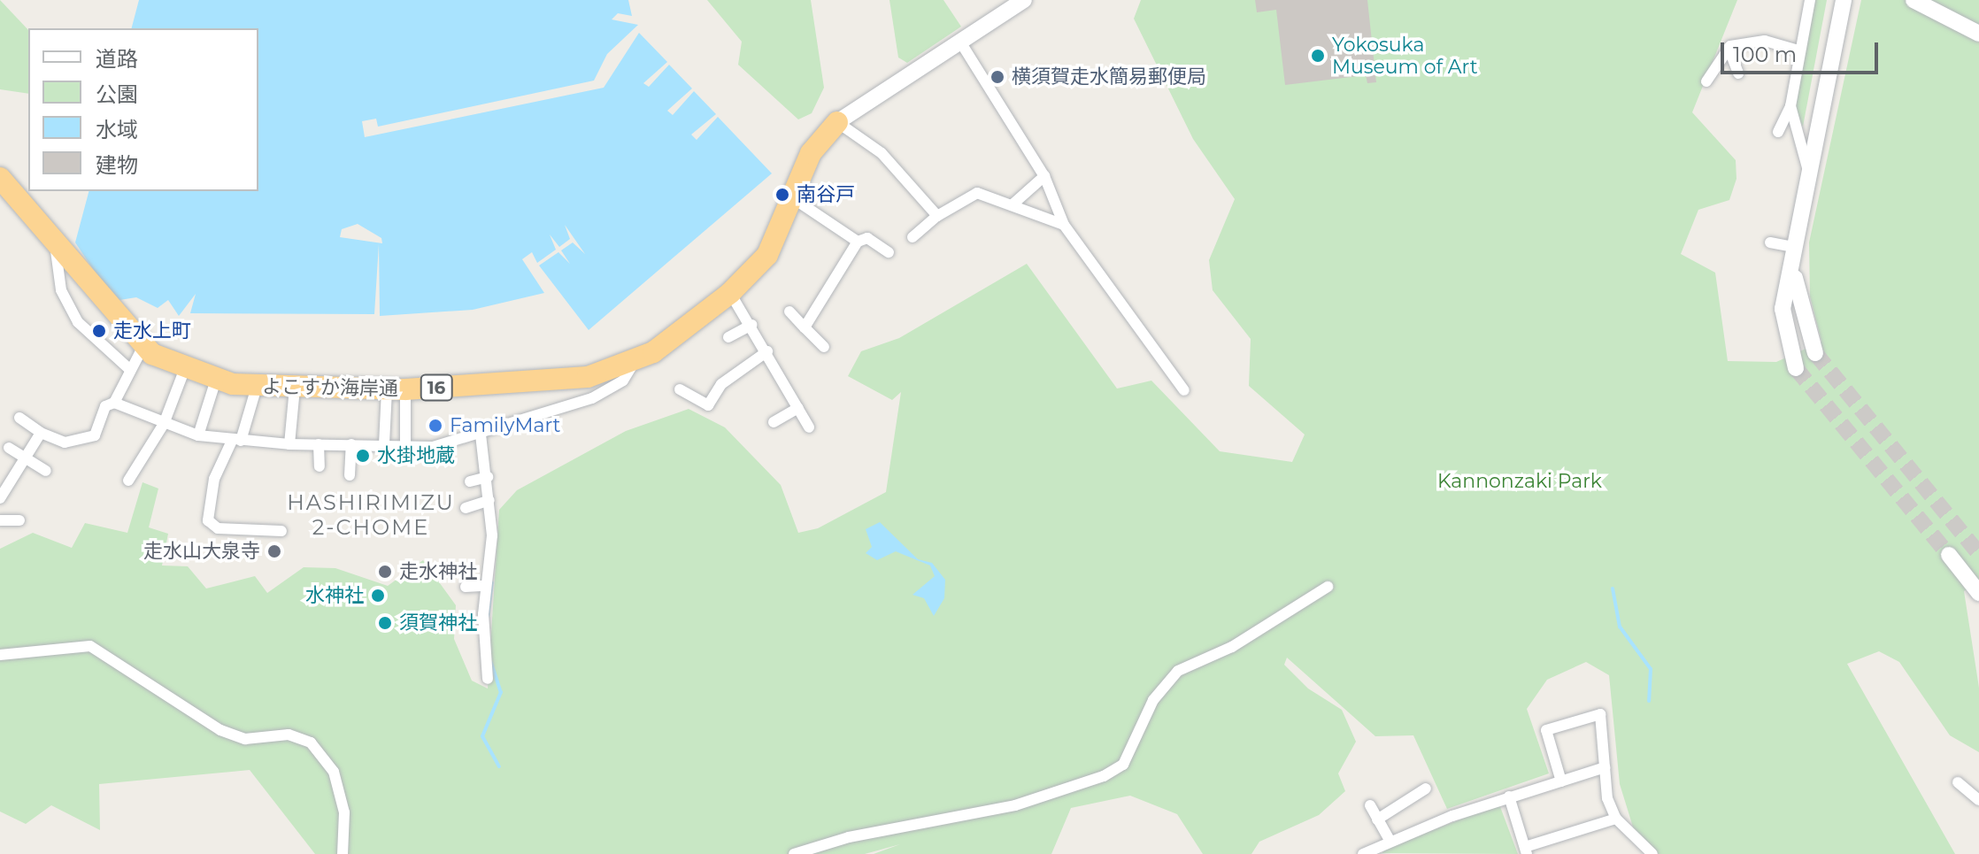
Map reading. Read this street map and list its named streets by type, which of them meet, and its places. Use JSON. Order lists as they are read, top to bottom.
{
  "streets": {
    "highway": ["よこすか海岸通", "16"]
  },
  "districts": ["HASHIRIMIZU 2-CHOME"],
  "parks": ["Kannonzaki Park"],
  "places": [
    "Yokosuka Museum of Art",
    "横須賀走水簡易郵便局",
    "南谷戸",
    "走水上町",
    "FamilyMart",
    "水掛地蔵",
    "走水山大泉寺",
    "走水神社",
    "水神社",
    "須賀神社"
  ],
  "legend": [
    "道路",
    "公園",
    "水域",
    "建物"
  ],
  "scale_bar": "100 m"
}
